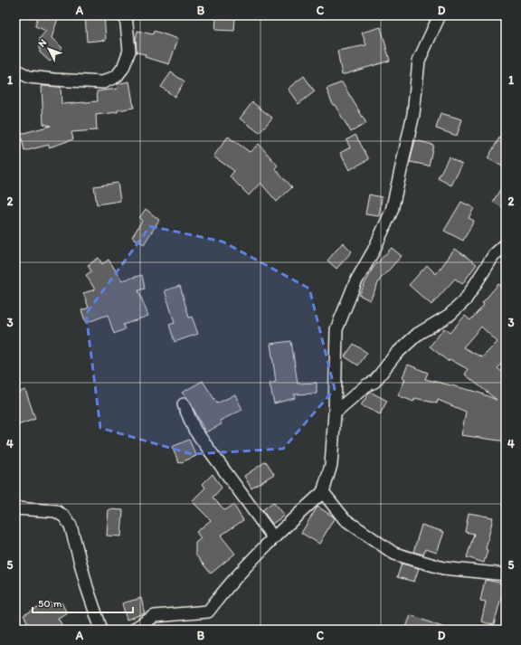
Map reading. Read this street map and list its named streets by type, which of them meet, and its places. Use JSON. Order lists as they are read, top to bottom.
{
  "scale_bar": "50 m",
  "north": "top left",
  "grid": {
    "columns": [
      "A",
      "B",
      "C",
      "D"
    ],
    "rows": [
      "1",
      "2",
      "3",
      "4",
      "5"
    ]
  }
}
